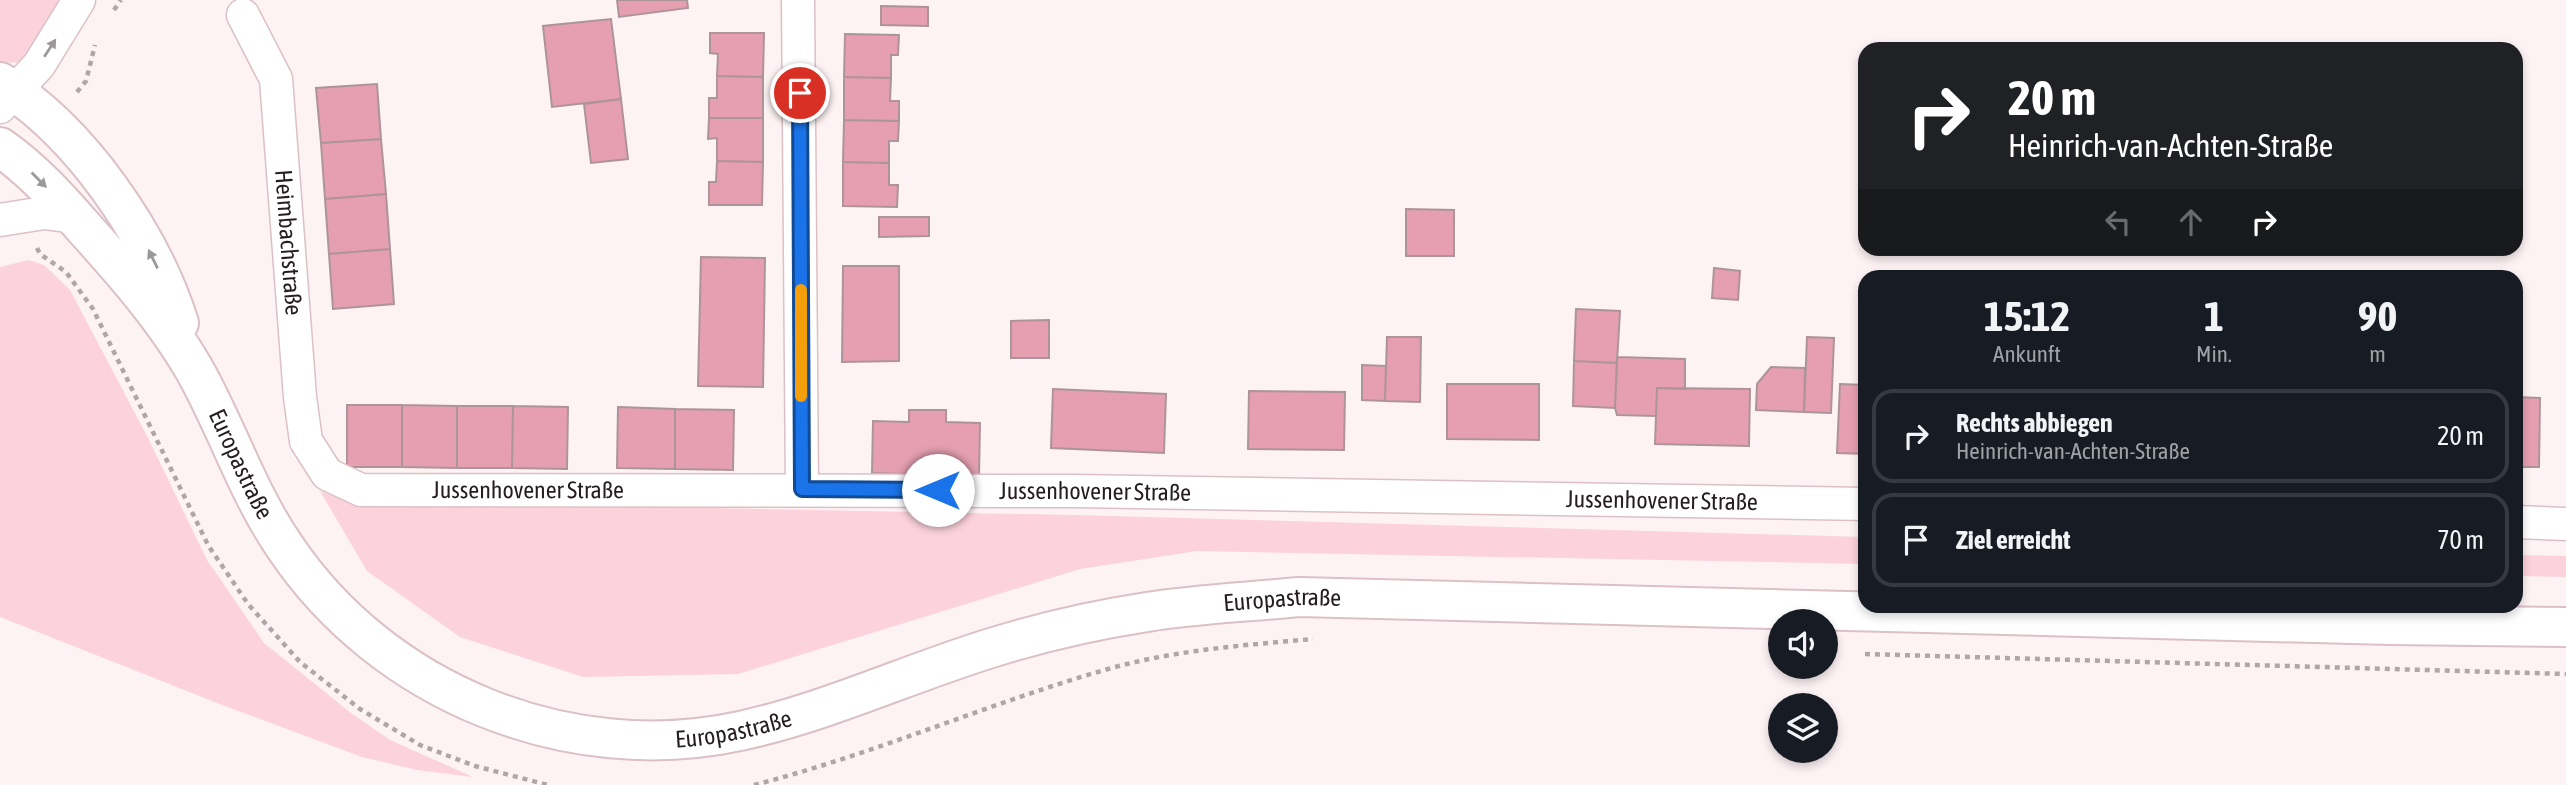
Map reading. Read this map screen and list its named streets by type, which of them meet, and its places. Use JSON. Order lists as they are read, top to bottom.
{
  "streets": {
    "main road": ["Europastraße"],
    "street": ["Heimbachstraße", "Jussenhovener Straße"]
  },
  "crossings": [
    ["Heimbachstraße", "Jussenhovener Straße"]
  ],
  "page": {
    "turn": ["20 m", "Heinrich-van-Achten-Straße"],
    "eta": [
      "15:12",
      "Ankunft",
      "1",
      "Min.",
      "90",
      "m"
    ],
    "list": [
      {
        "name": "Rechts abbiegen",
        "note": "Heinrich-van-Achten-Straße",
        "value": "20 m"
      },
      {
        "name": "Ziel erreicht",
        "value": "70 m"
      }
    ]
  }
}
